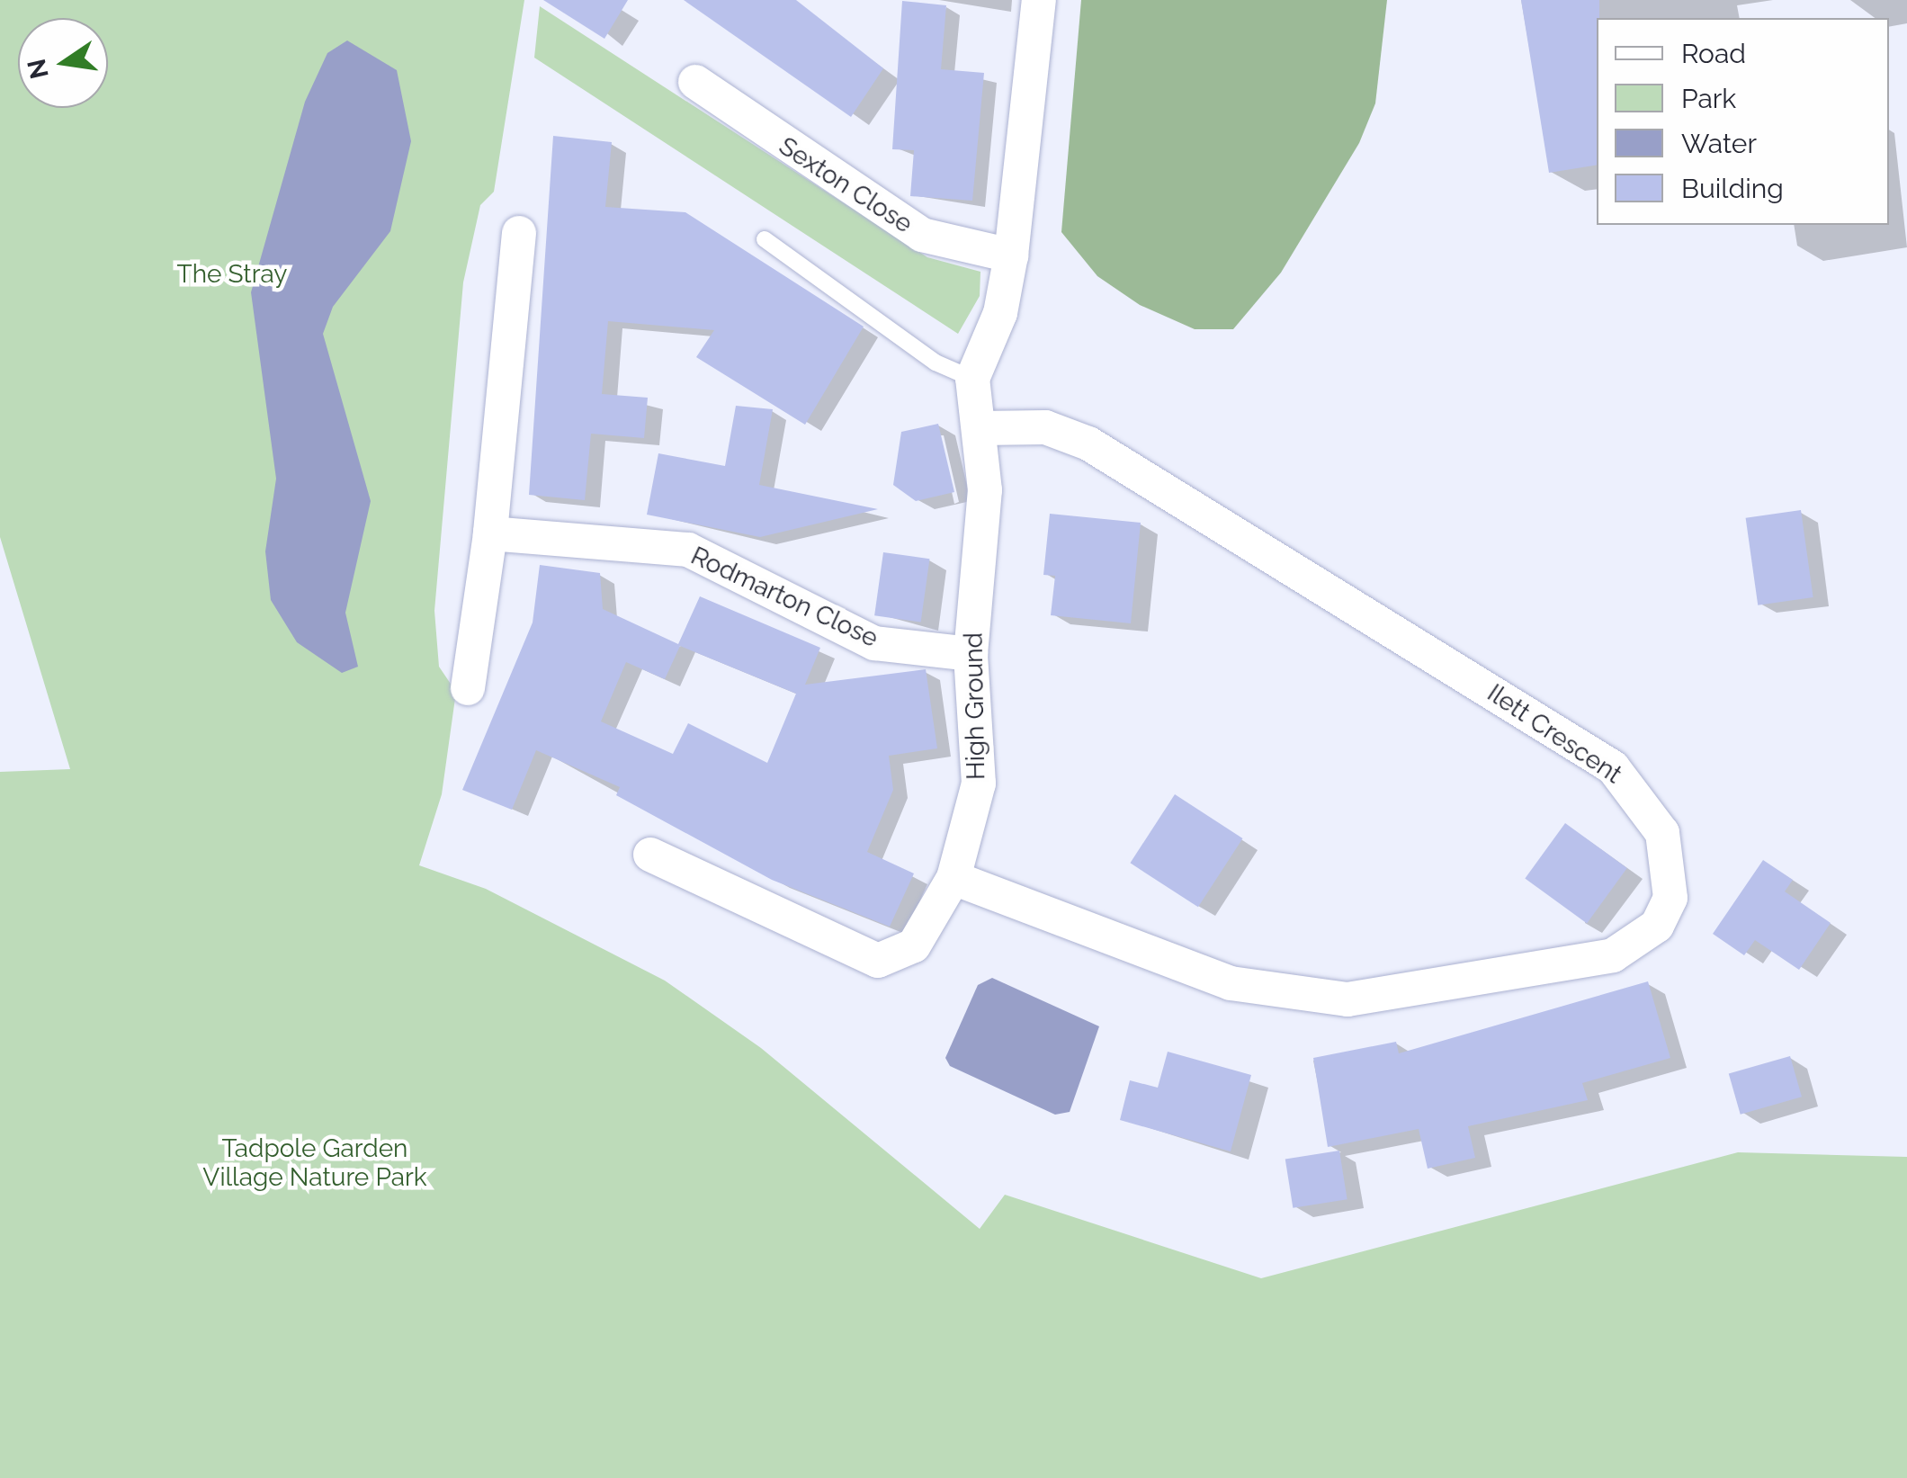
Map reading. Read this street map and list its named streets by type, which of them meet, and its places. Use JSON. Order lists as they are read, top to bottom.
{
  "streets": {
    "street": [
      "Sexton Close",
      "Rodmarton Close",
      "High Ground",
      "Ilett Crescent"
    ]
  },
  "crossings": [
    ["Rodmarton Close", "High Ground"],
    ["High Ground", "Ilett Crescent"]
  ],
  "parks": ["The Stray", "Tadpole Garden Village Nature Park"],
  "legend": [
    "Road",
    "Park",
    "Water",
    "Building"
  ],
  "north": "left"
}
